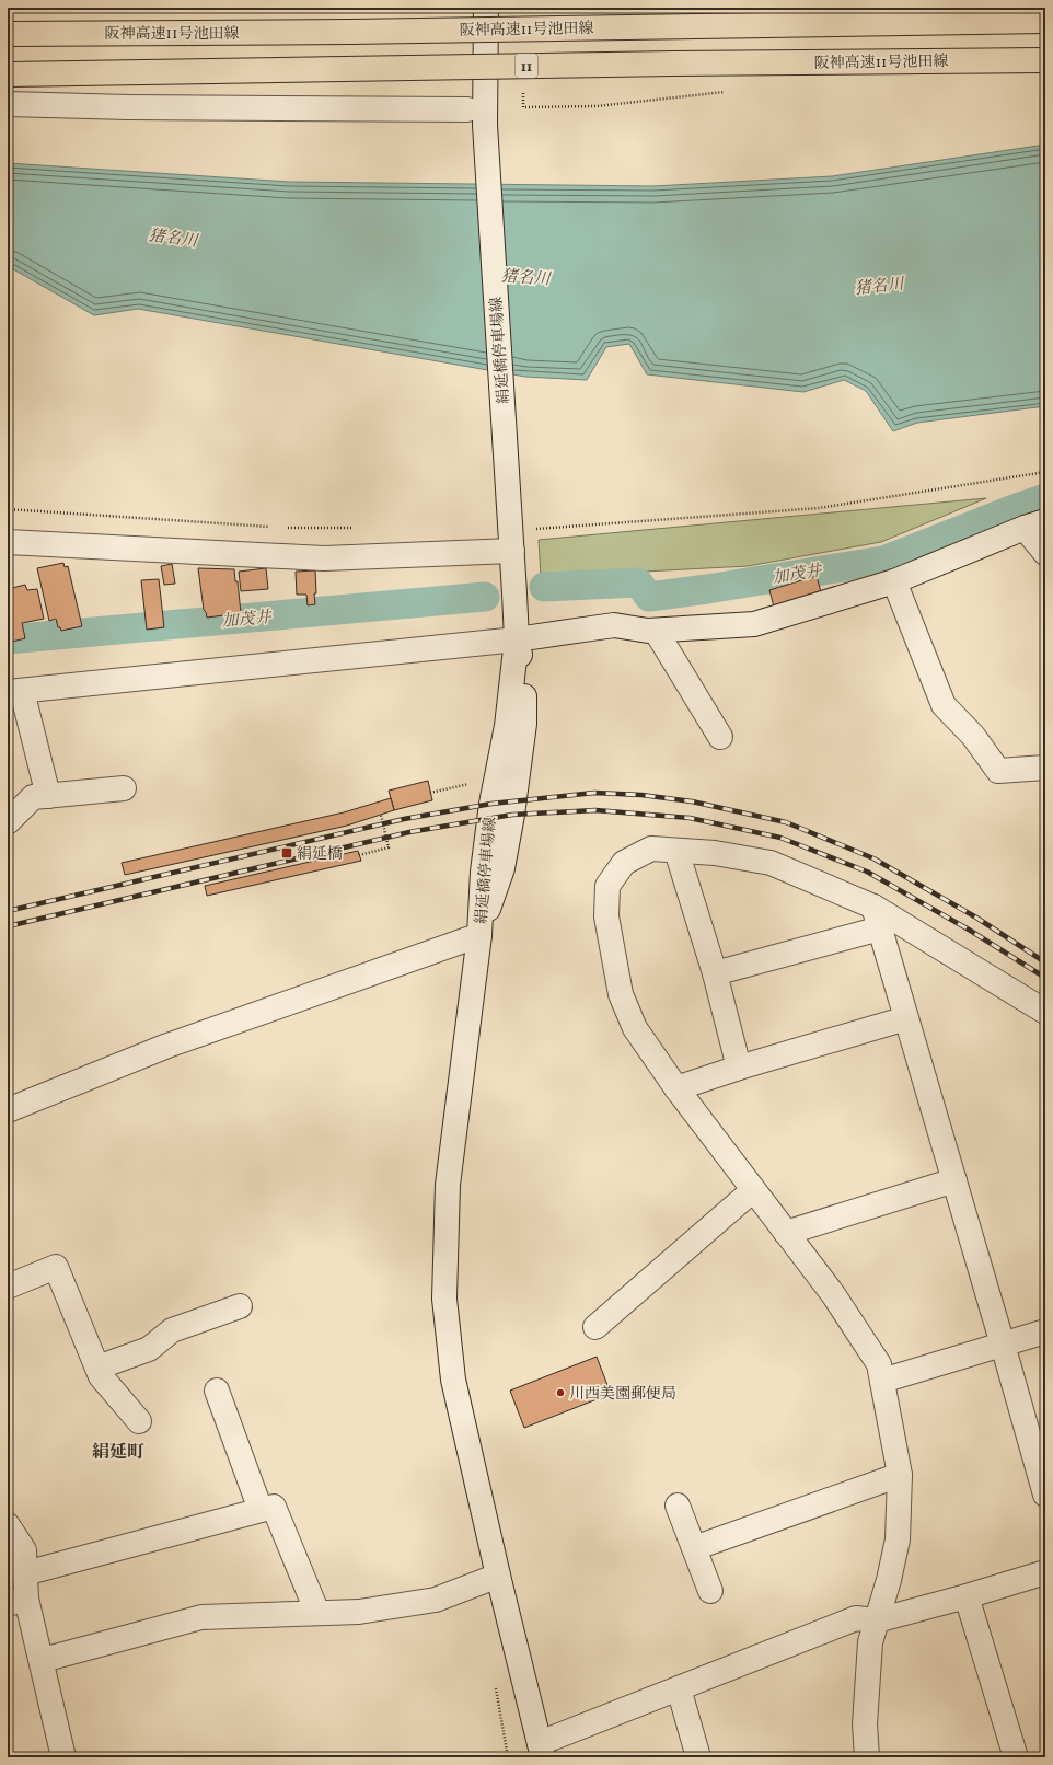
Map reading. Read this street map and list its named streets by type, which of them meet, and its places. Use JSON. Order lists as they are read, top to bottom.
{
  "streets": {
    "highway": ["阪神高速11号池田線", "11"],
    "street": ["絹延橋停車場線"]
  },
  "districts": ["絹延町"],
  "water": ["猪名川", "加茂井"],
  "places": {
    "transit": ["絹延橋"],
    "other": ["川西美園郵便局"]
  }
}
